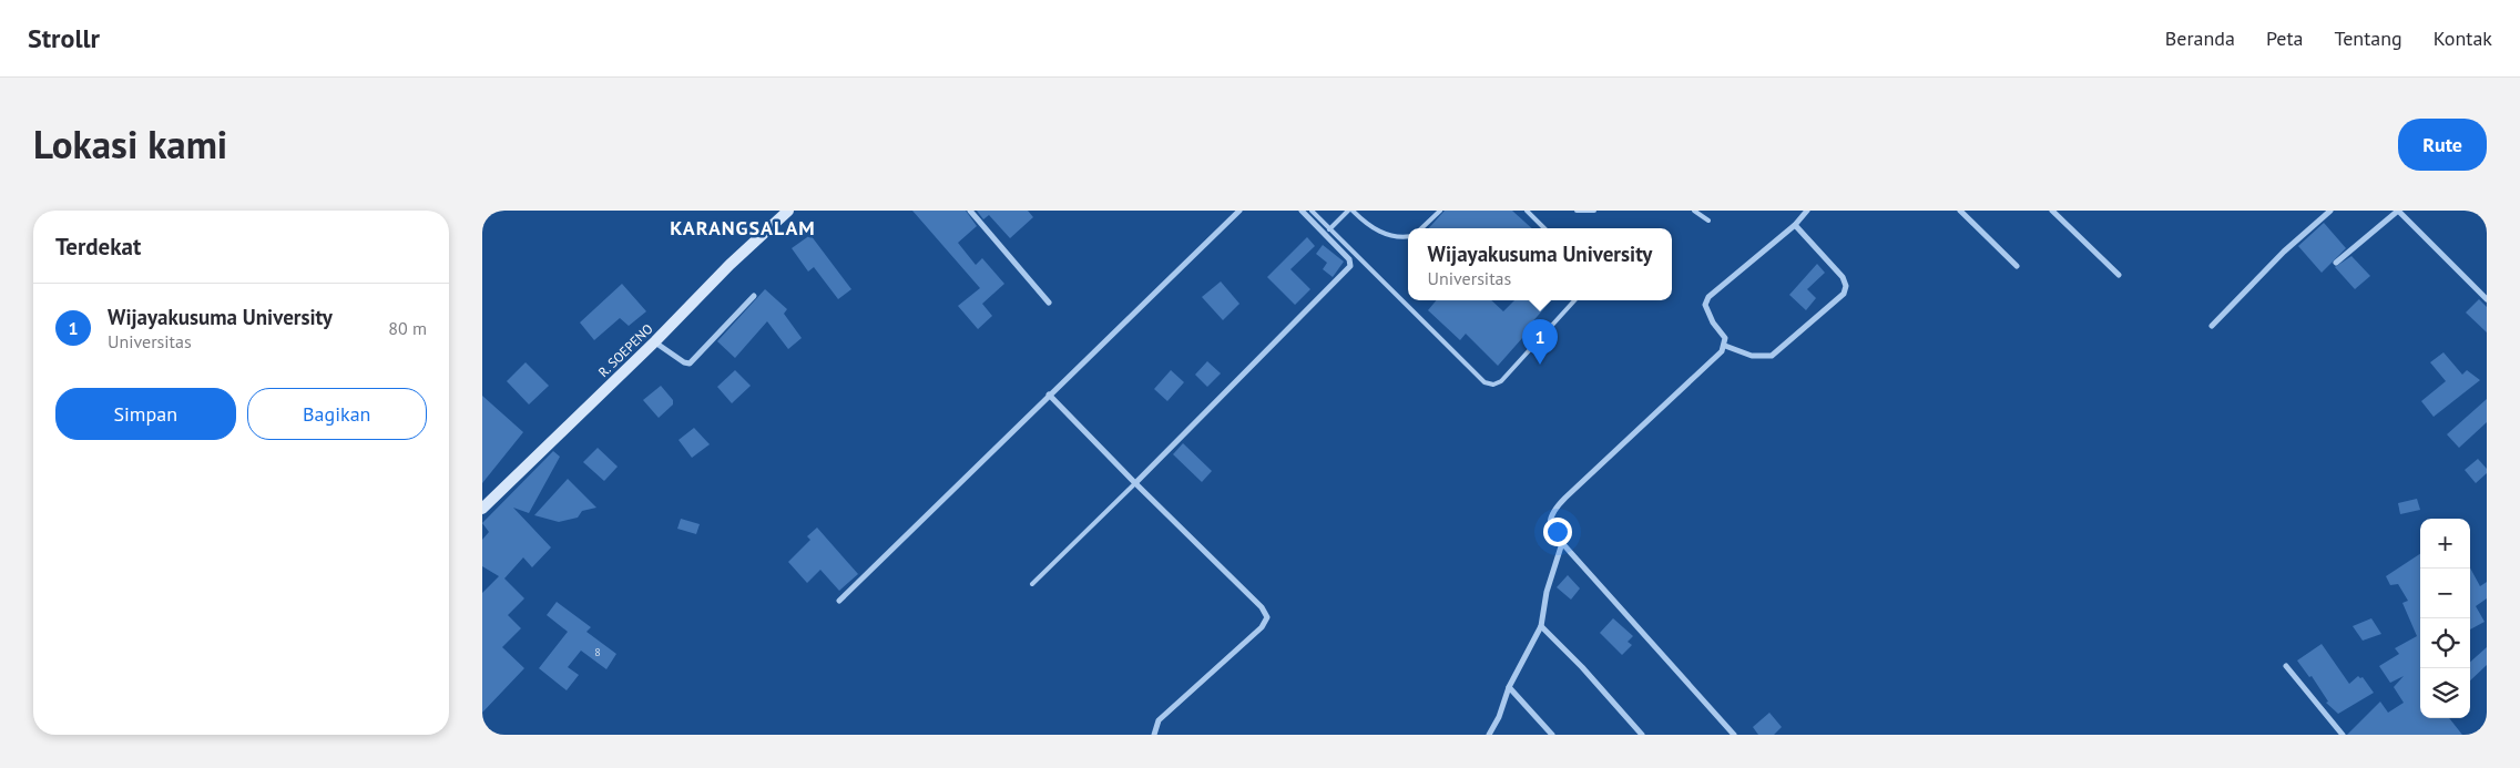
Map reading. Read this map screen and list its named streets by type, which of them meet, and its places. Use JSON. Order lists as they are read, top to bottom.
{
  "streets": {
    "street": ["R. SOEPENO"]
  },
  "districts": ["KARANGSALAM"],
  "house_numbers": ["8"],
  "page": {
    "header": "Strollr",
    "nav": [
      "Beranda",
      "Peta",
      "Tentang",
      "Kontak"
    ],
    "title": "Lokasi kami",
    "buttons": [
      "Rute",
      ["Simpan", "Bagikan"]
    ],
    "heading": "Terdekat",
    "popup": ["Wijayakusuma University", "Universitas"],
    "list": [
      {
        "mark": "1",
        "name": "Wijayakusuma University",
        "note": "Universitas",
        "value": "80 m"
      }
    ],
    "pins": "1",
    "map_buttons": ["+", "−"]
  }
}
